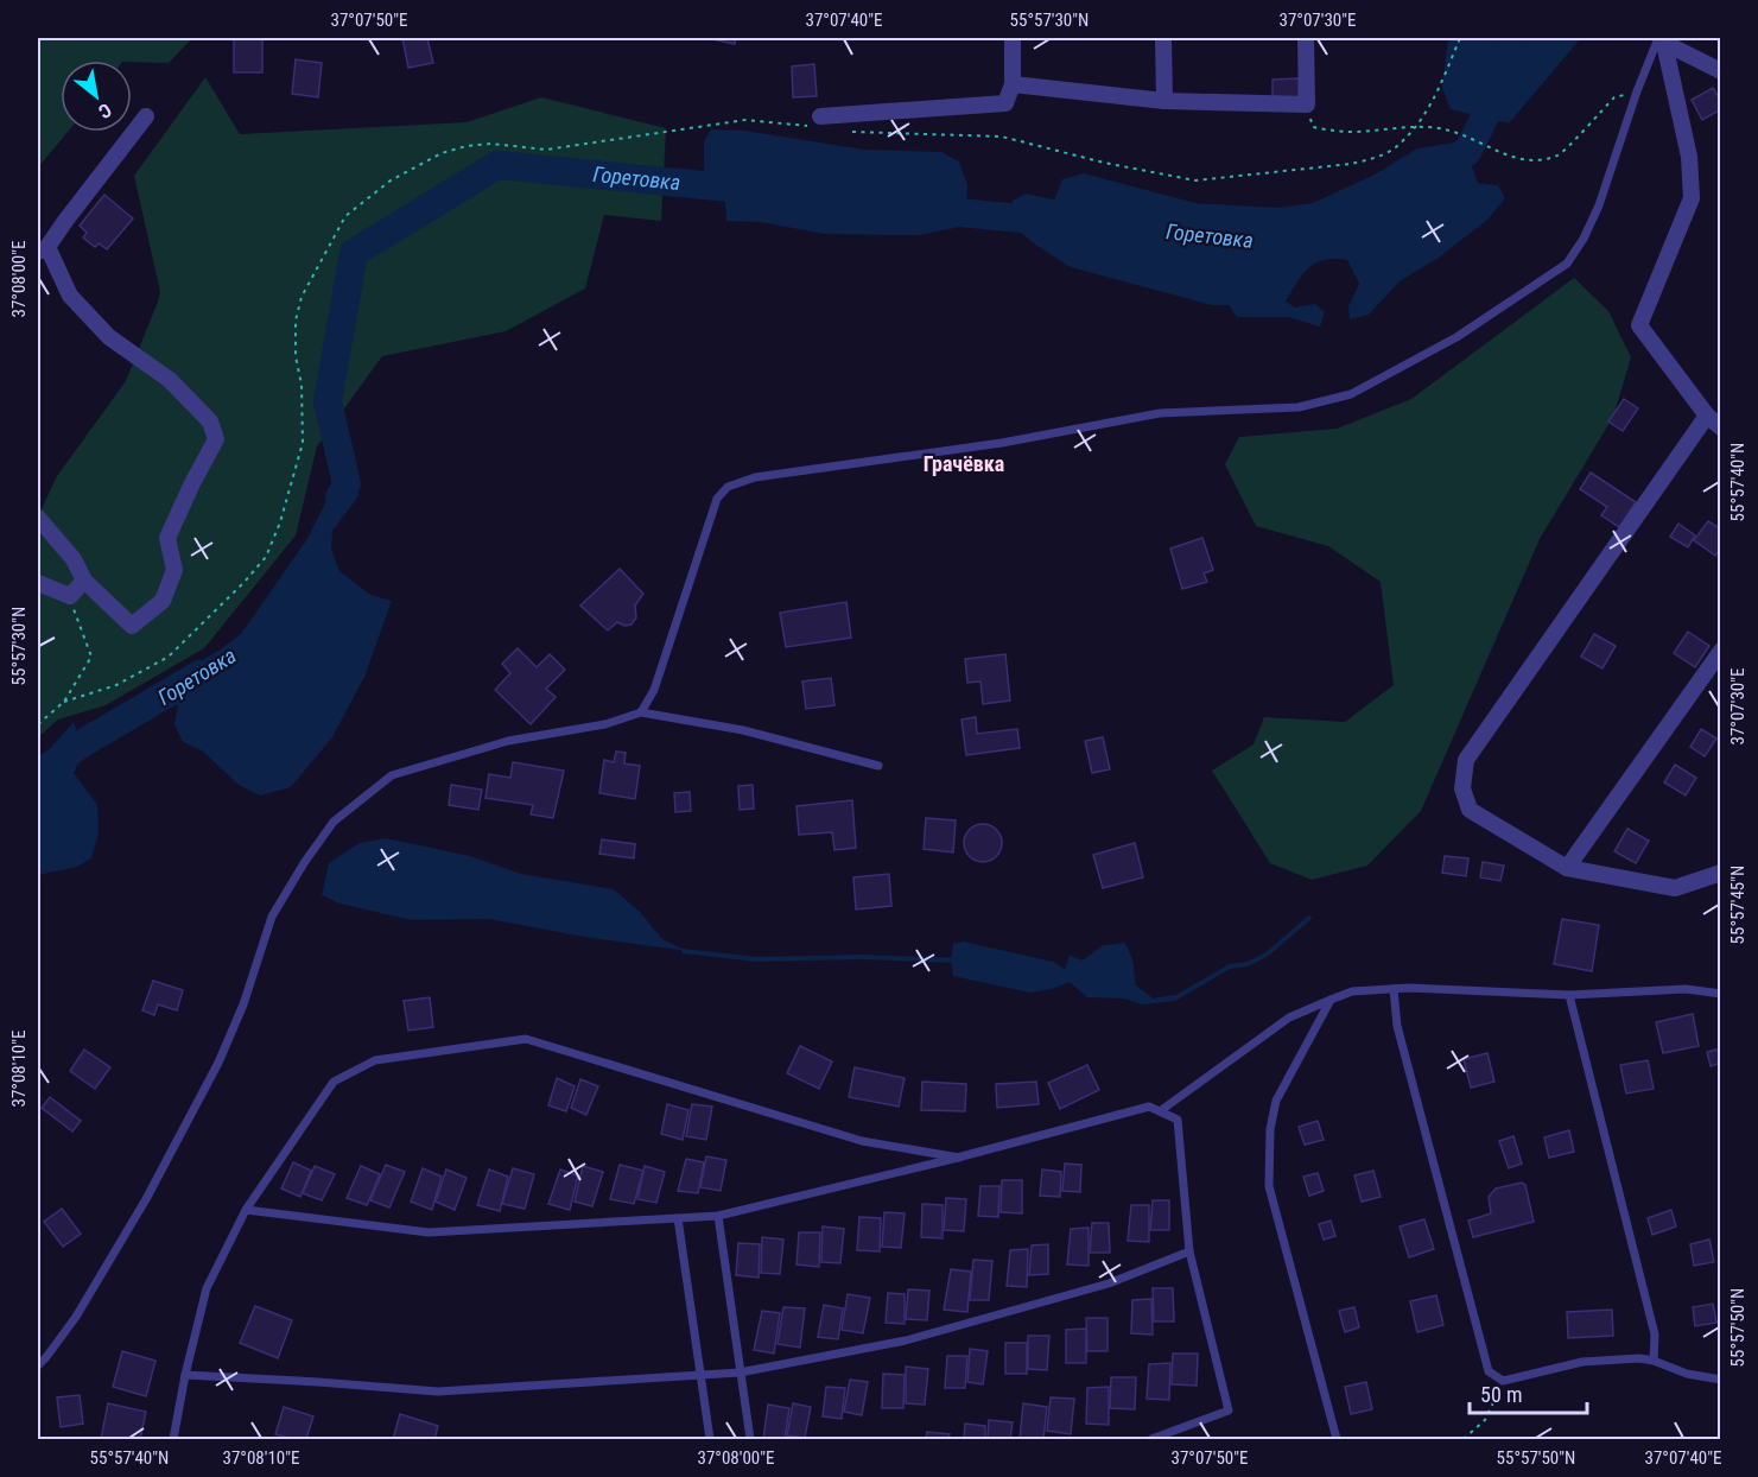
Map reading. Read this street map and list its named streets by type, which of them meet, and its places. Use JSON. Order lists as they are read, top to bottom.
{
  "districts": ["Грачёвка"],
  "water": ["Горетовка"],
  "scale_bar": "50 m",
  "north": "bottom right",
  "coordinates": [
    "37°07'50\"E",
    "37°07'40\"E",
    "55°57'30\"N",
    "37°07'30\"E",
    "37°08'00\"E",
    "55°57'40\"N",
    "55°57'45\"N",
    "37°08'10\"E",
    "55°57'50\"N"
  ]
}
